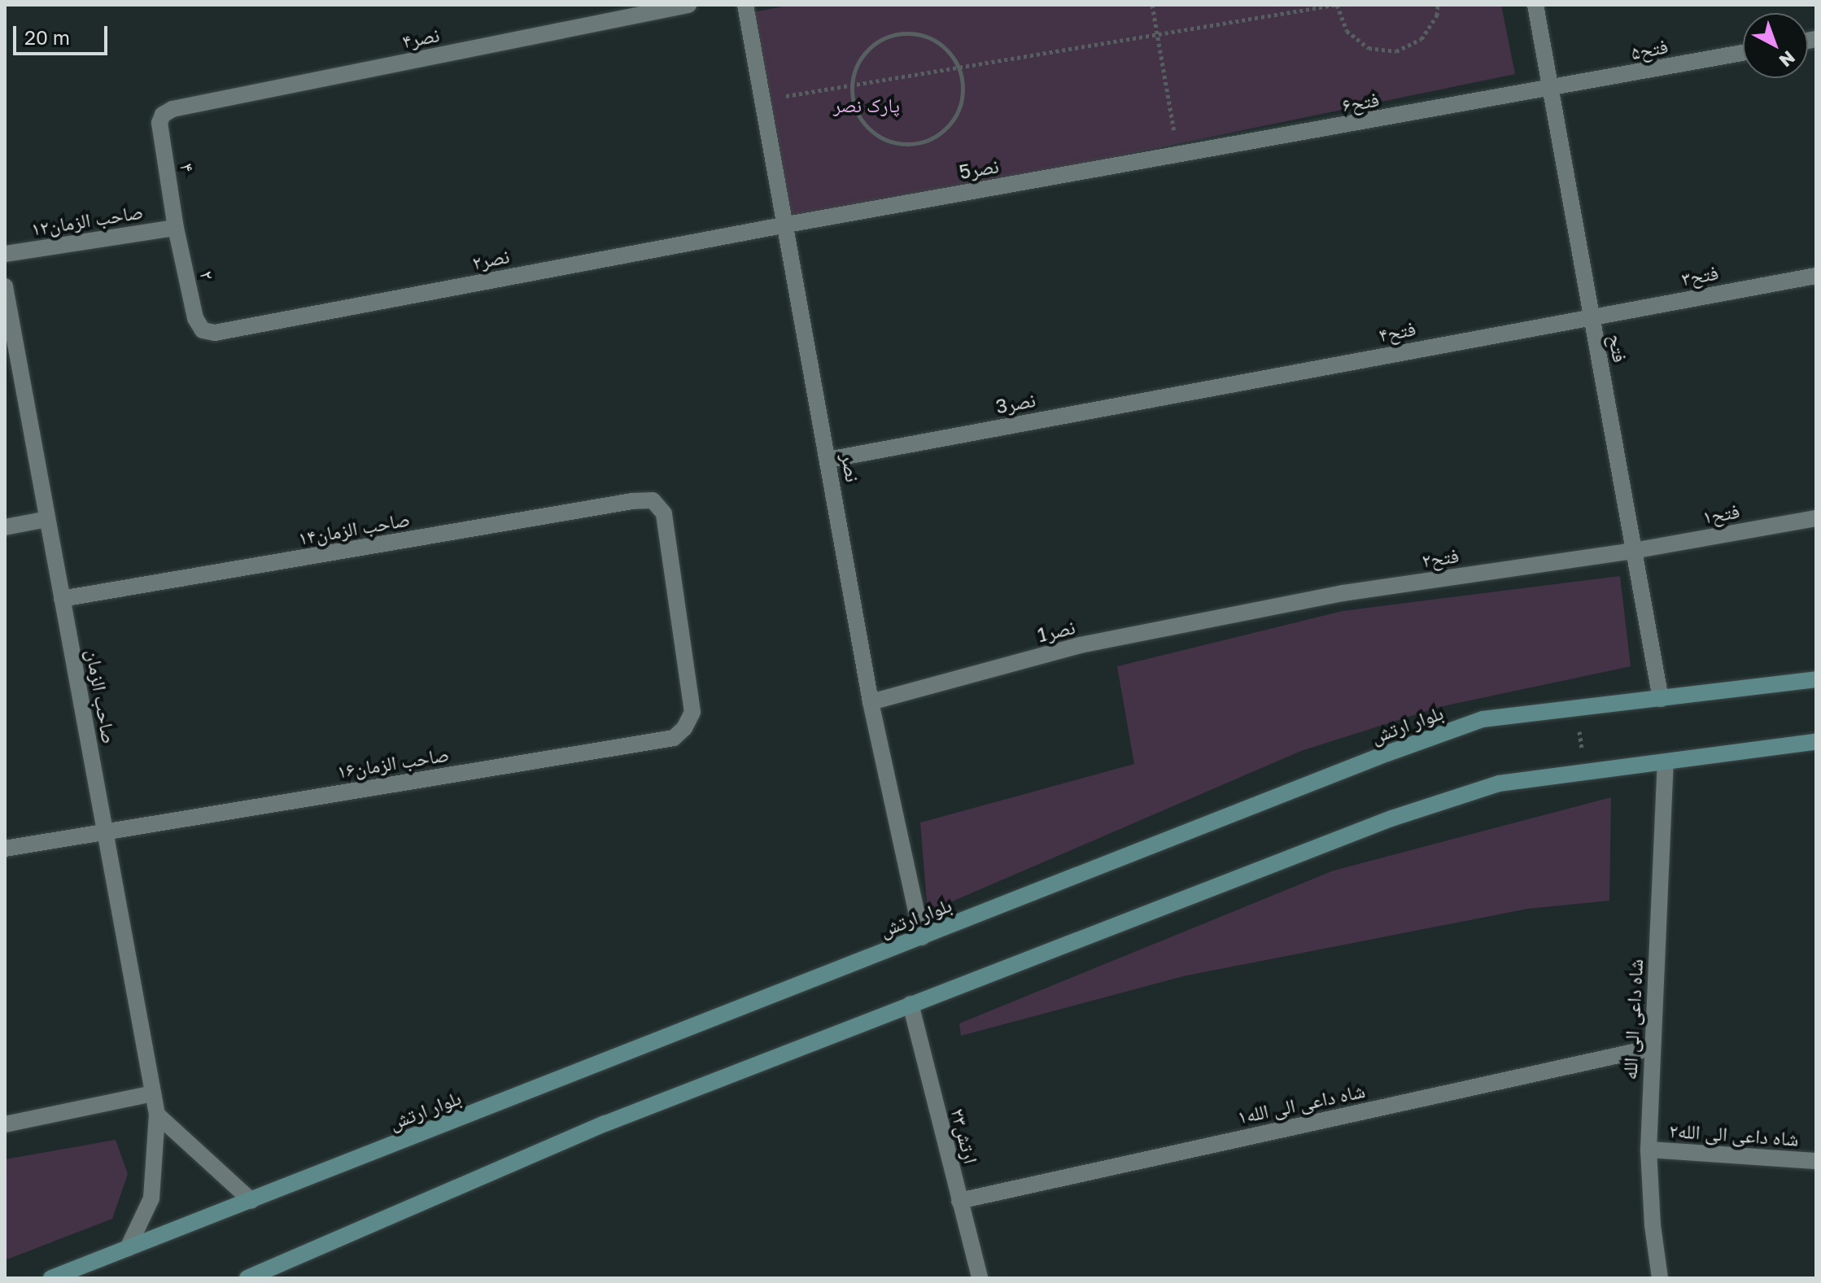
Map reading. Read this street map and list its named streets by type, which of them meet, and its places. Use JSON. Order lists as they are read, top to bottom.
{
  "streets": {
    "main road": ["بلوار ارتش"],
    "street": [
      "۴نصر",
      "۵فتح",
      "۶فتح",
      "۴",
      "5نصر",
      "صاحب الزمان۱۲",
      "نصر۲",
      "۲",
      "۳فتح",
      "فتح۴",
      "فتح",
      "3نصر",
      "نصر",
      "۱فتح",
      "صاحب الزمان۱۴",
      "۲فتح",
      "1نصر",
      "صاحب الزمان",
      "صاحب الزمان۱۶",
      "شاه داعی الی الله",
      "شاه داعی الی الله۱",
      "شاه داعی الی الله۲",
      "ارتش۲۳"
    ]
  },
  "crossings": [
    ["۴نصر", "۴"],
    ["۵فتح", "۶فتح"],
    ["۵فتح", "فتح"],
    ["۶فتح", "5نصر"],
    ["۶فتح", "فتح"],
    ["۴", "صاحب الزمان۱۲"],
    ["۴", "۲"],
    ["5نصر", "نصر۲"],
    ["5نصر", "نصر"],
    ["صاحب الزمان۱۲", "۲"],
    ["نصر۲", "۲"],
    ["نصر۲", "نصر"],
    ["۳فتح", "فتح۴"],
    ["۳فتح", "فتح"],
    ["فتح۴", "فتح"],
    ["فتح۴", "3نصر"],
    ["فتح", "۱فتح"],
    ["فتح", "۲فتح"],
    ["فتح", "بلوار ارتش"],
    ["3نصر", "نصر"],
    ["نصر", "1نصر"],
    ["نصر", "بلوار ارتش"],
    ["۱فتح", "۲فتح"],
    ["صاحب الزمان۱۴", "صاحب الزمان"],
    ["صاحب الزمان۱۴", "صاحب الزمان۱۶"],
    ["۲فتح", "1نصر"],
    ["صاحب الزمان", "بلوار ارتش"],
    ["صاحب الزمان", "صاحب الزمان۱۶"],
    ["شاه داعی الی الله", "شاه داعی الی الله۱"],
    ["شاه داعی الی الله", "شاه داعی الی الله۲"],
    ["شاه داعی الی الله۱", "ارتش۲۳"]
  ],
  "parks": ["پارک نصر"],
  "scale_bar": "20 m",
  "north": "bottom right"
}
